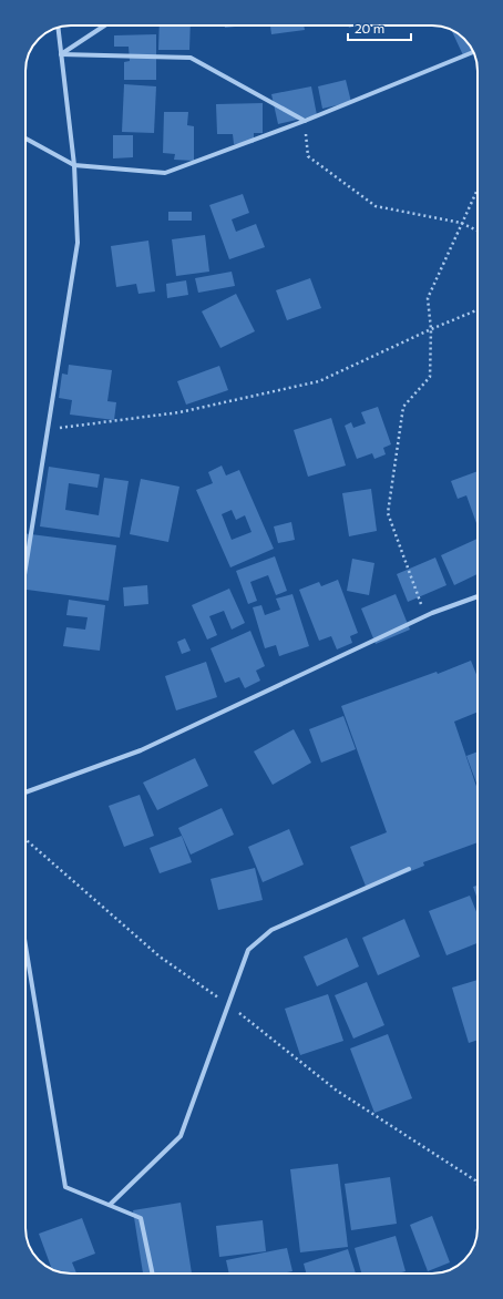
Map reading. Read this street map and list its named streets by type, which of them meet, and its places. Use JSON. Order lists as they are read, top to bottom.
{
  "scale_bar": "20 m"
}
